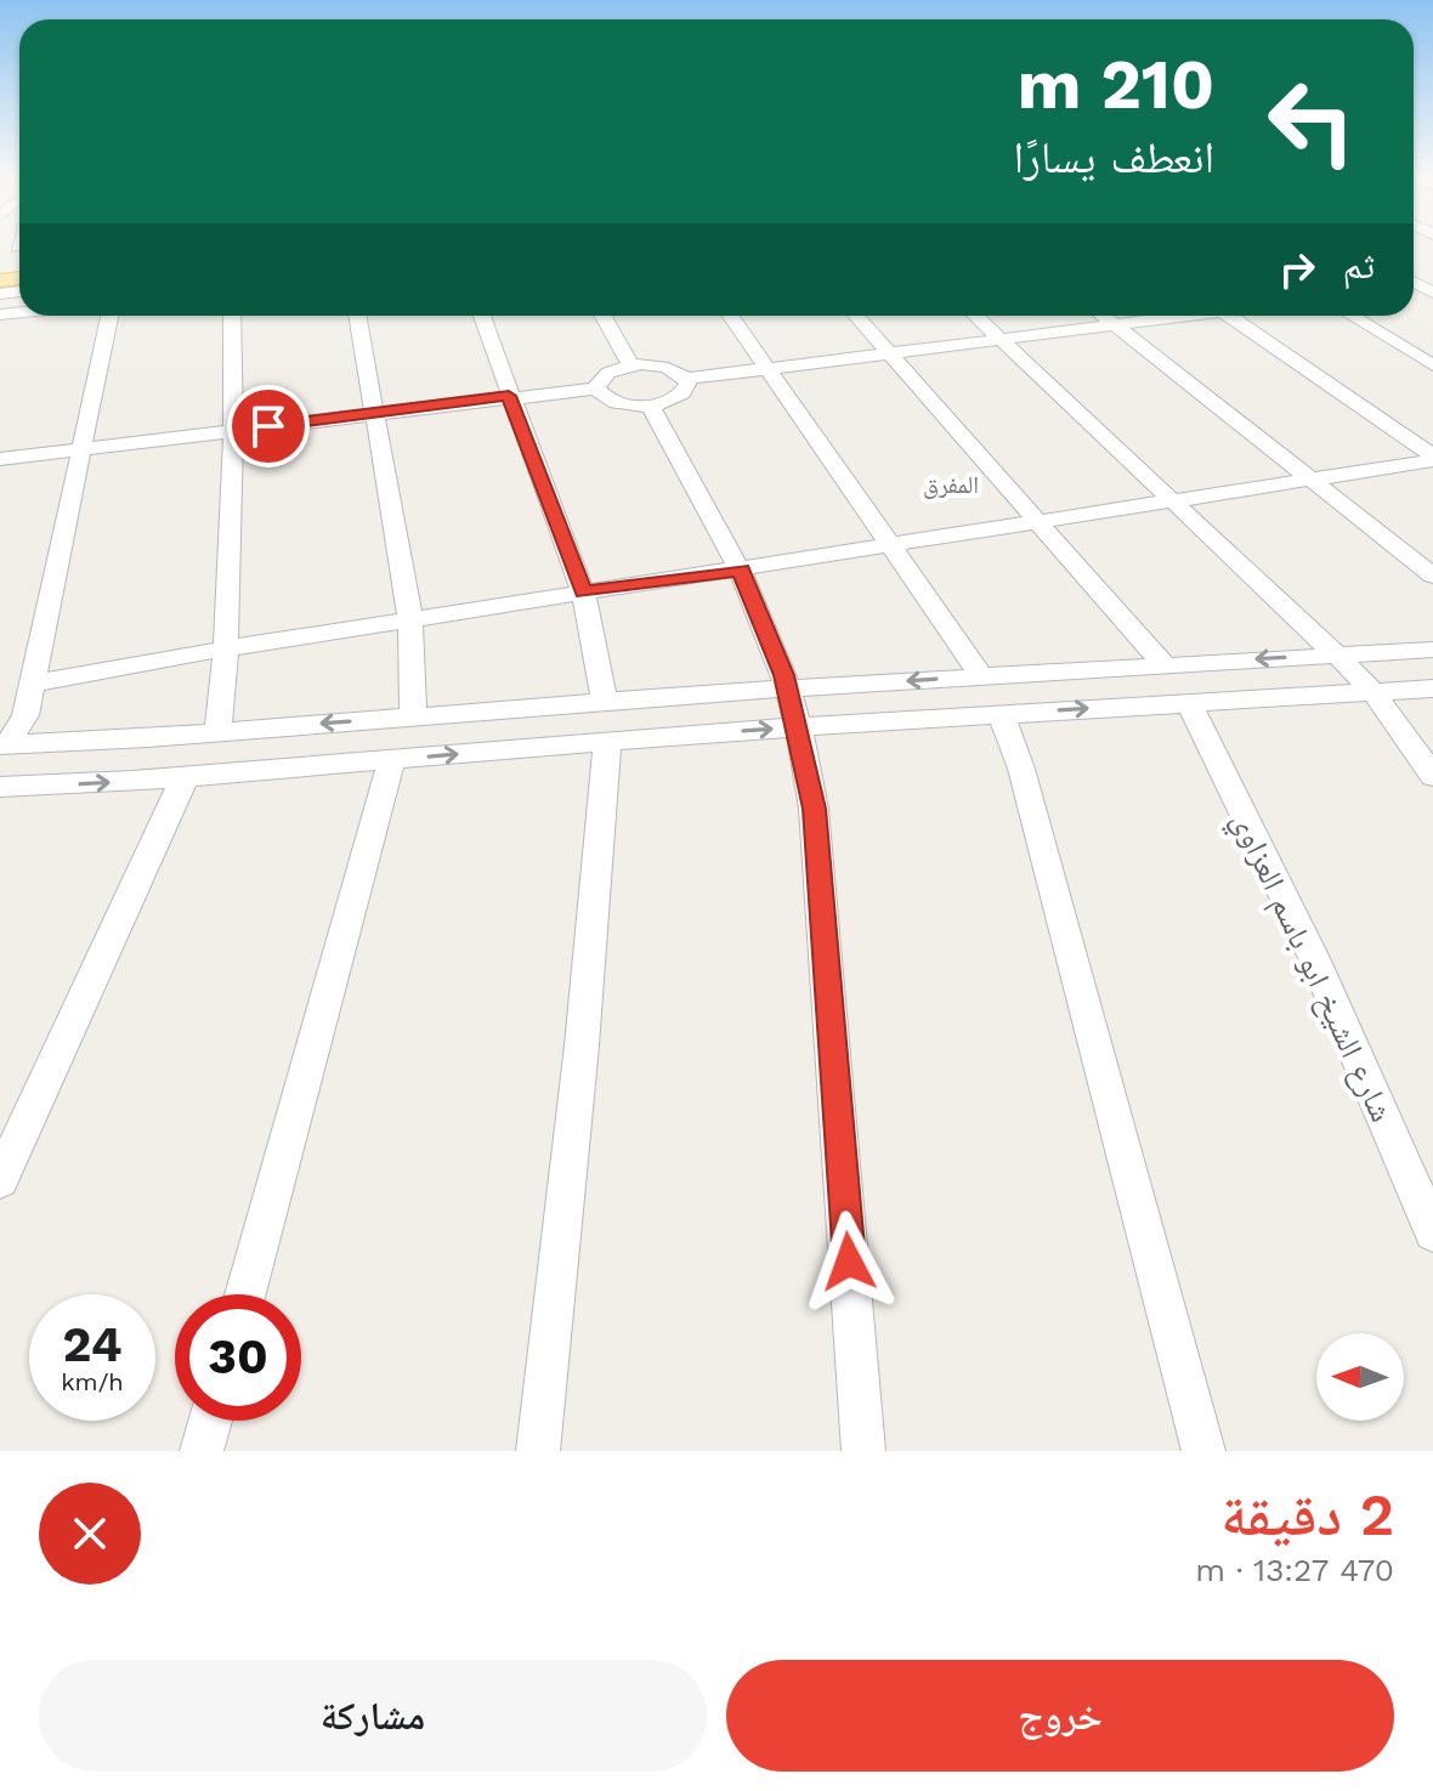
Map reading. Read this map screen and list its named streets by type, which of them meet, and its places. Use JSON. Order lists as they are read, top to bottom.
{
  "streets": {
    "street": ["شارع الشيخ ابو باسم العزاوي"]
  },
  "districts": ["المفرق"],
  "north": "left",
  "page": {
    "turn": ["210 m", "انعطف يسارًا"],
    "then": "ثم",
    "speed": "24 km/h",
    "limit": "30",
    "heading": ["2 دقيقة", "470 m · 13:27"],
    "buttons": ["خروج", "مشاركة"]
  }
}
